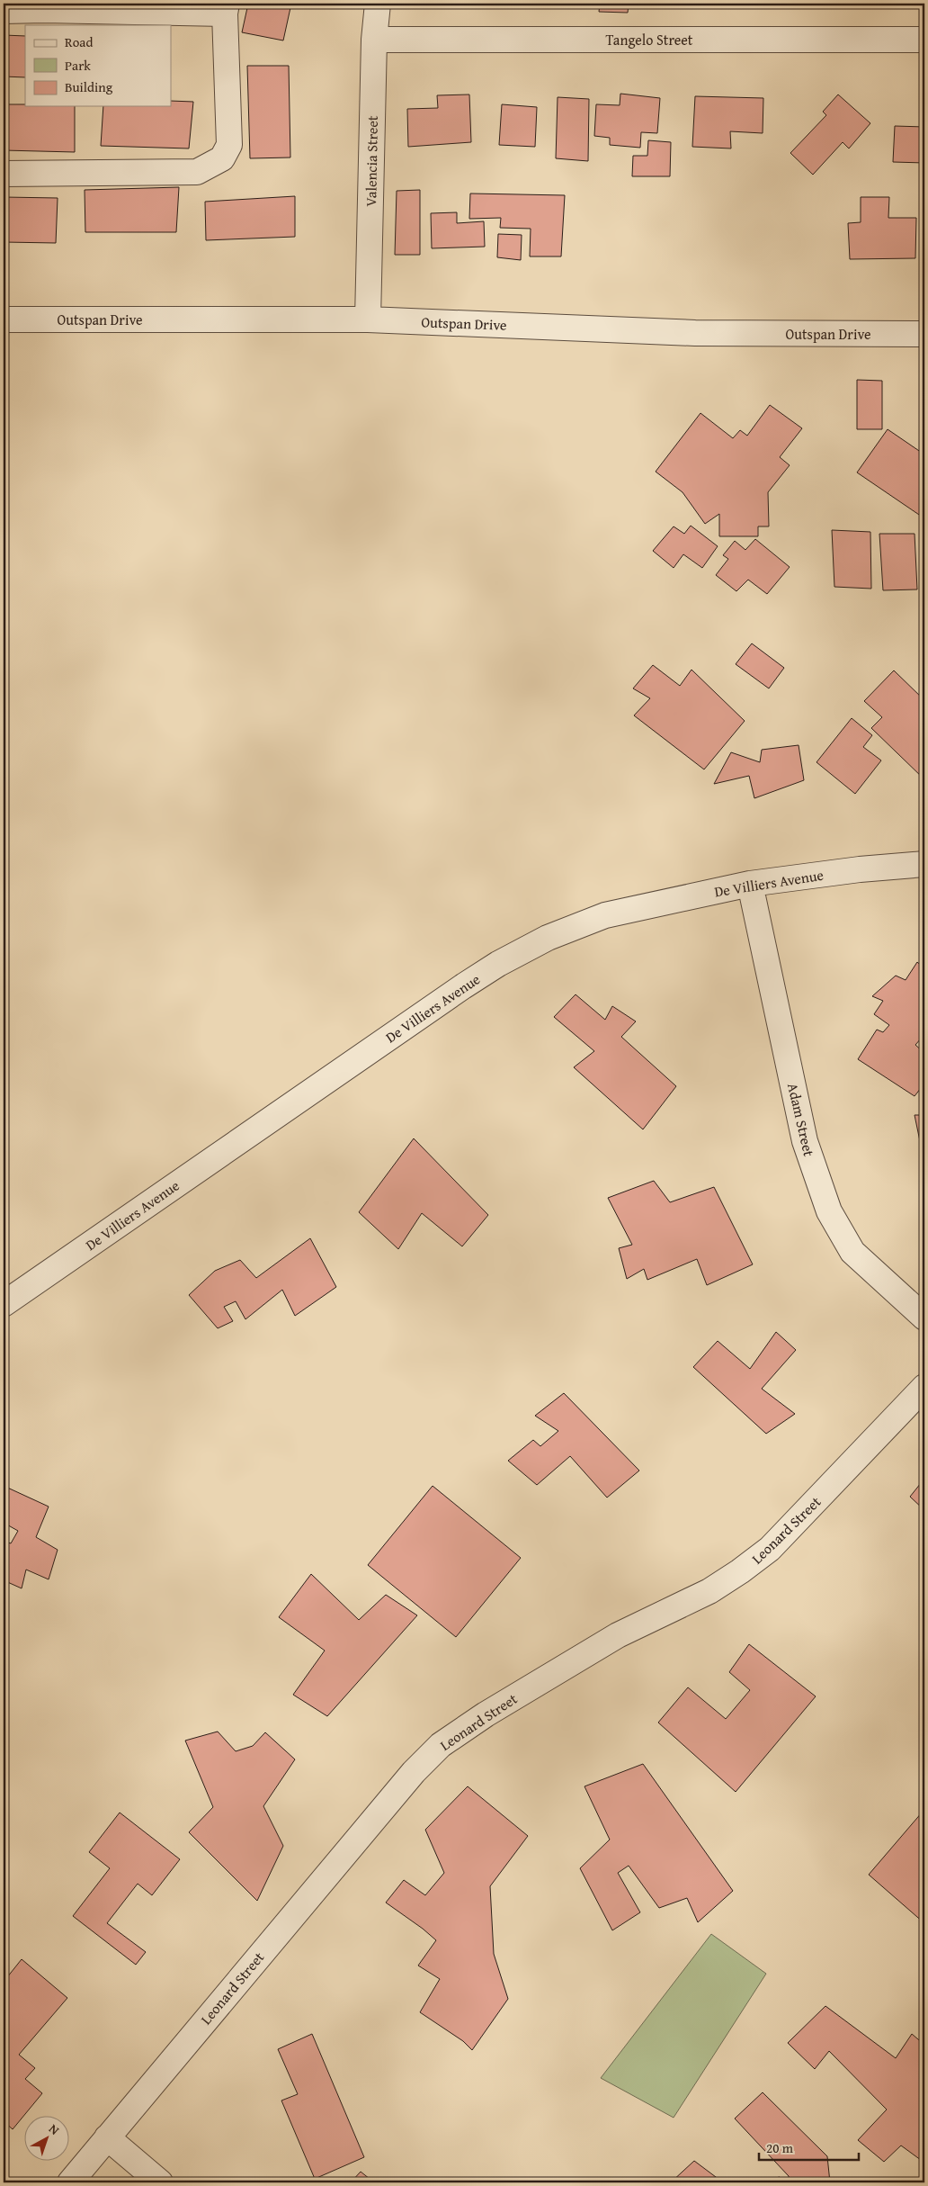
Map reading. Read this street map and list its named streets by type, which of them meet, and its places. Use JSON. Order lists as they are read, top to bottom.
{
  "streets": {
    "street": [
      "Tangelo Street",
      "Valencia Street",
      "Outspan Drive",
      "De Villiers Avenue",
      "Adam Street",
      "Leonard Street"
    ]
  },
  "crossings": [
    ["Tangelo Street", "Valencia Street"],
    ["Valencia Street", "Outspan Drive"],
    ["De Villiers Avenue", "Adam Street"]
  ],
  "legend": ["Road", "Park", "Building"],
  "scale_bar": "20 m",
  "north": "top right"
}
